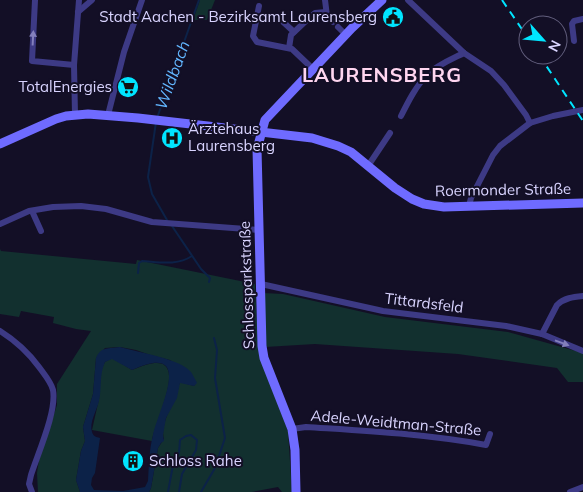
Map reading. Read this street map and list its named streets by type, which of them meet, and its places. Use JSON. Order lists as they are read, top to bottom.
{
  "streets": {
    "main road": ["Roermonder Straße", "Schlossparkstraße"],
    "street": ["Tittardsfeld", "Adele-Weidtman-Straße"]
  },
  "crossings": [
    ["Roermonder Straße", "Schlossparkstraße"],
    ["Schlossparkstraße", "Tittardsfeld"],
    ["Schlossparkstraße", "Adele-Weidtman-Straße"]
  ],
  "districts": ["LAURENSBERG"],
  "water": ["Wildbach"],
  "places": {
    "public building": ["Stadt Aachen - Bezirksamt Laurensberg"],
    "supermarket": ["TotalEnergies"],
    "hospital": ["Ärztehaus Laurensberg"],
    "building": ["Schloss Rahe"]
  },
  "north": "bottom right"
}
